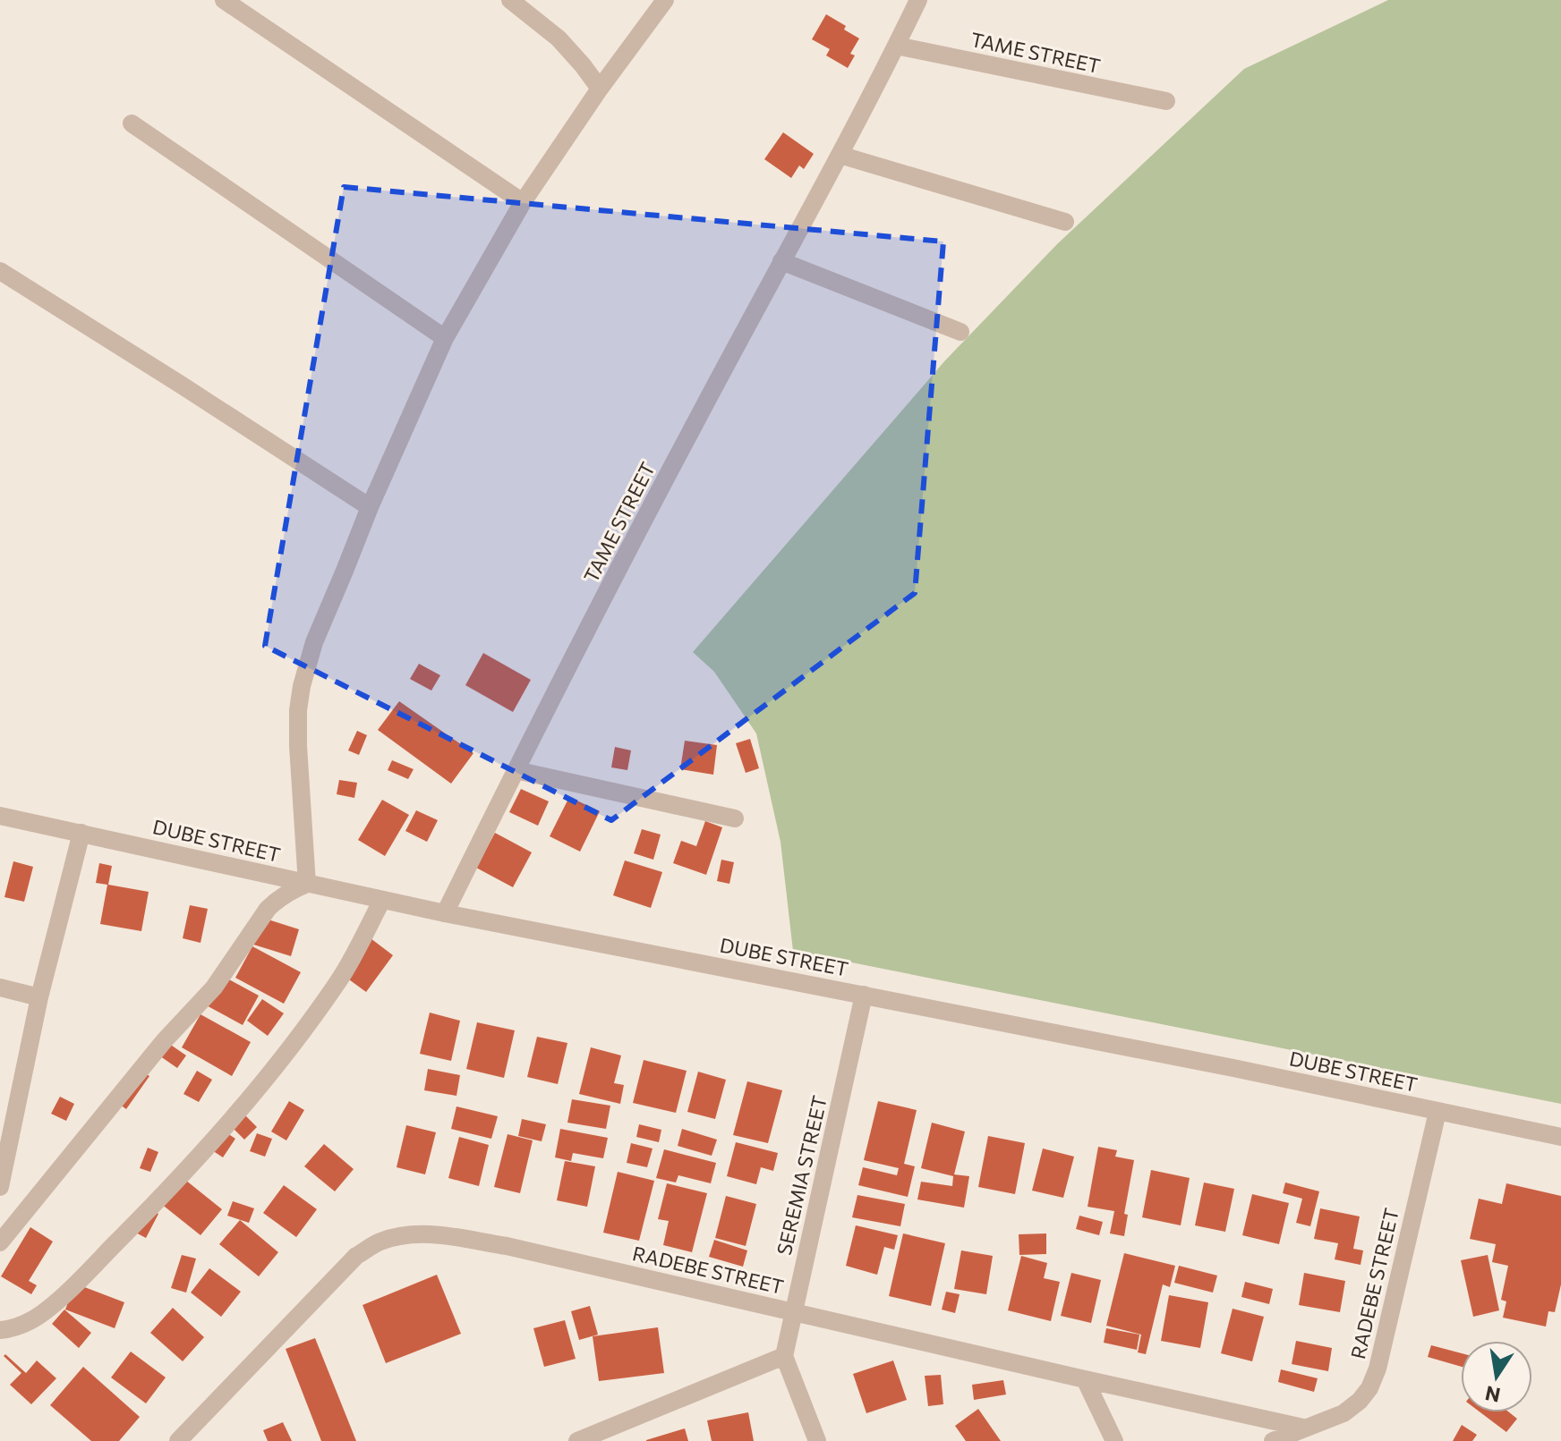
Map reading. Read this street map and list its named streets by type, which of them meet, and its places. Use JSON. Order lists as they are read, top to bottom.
{
  "streets": {
    "street": [
      "TAME STREET",
      "DUBE STREET",
      "SEREMIA STREET",
      "RADEBE STREET"
    ]
  },
  "crossings": [
    ["TAME STREET", "DUBE STREET"],
    ["DUBE STREET", "SEREMIA STREET"],
    ["DUBE STREET", "RADEBE STREET"],
    ["SEREMIA STREET", "RADEBE STREET"]
  ],
  "north": "bottom"
}
